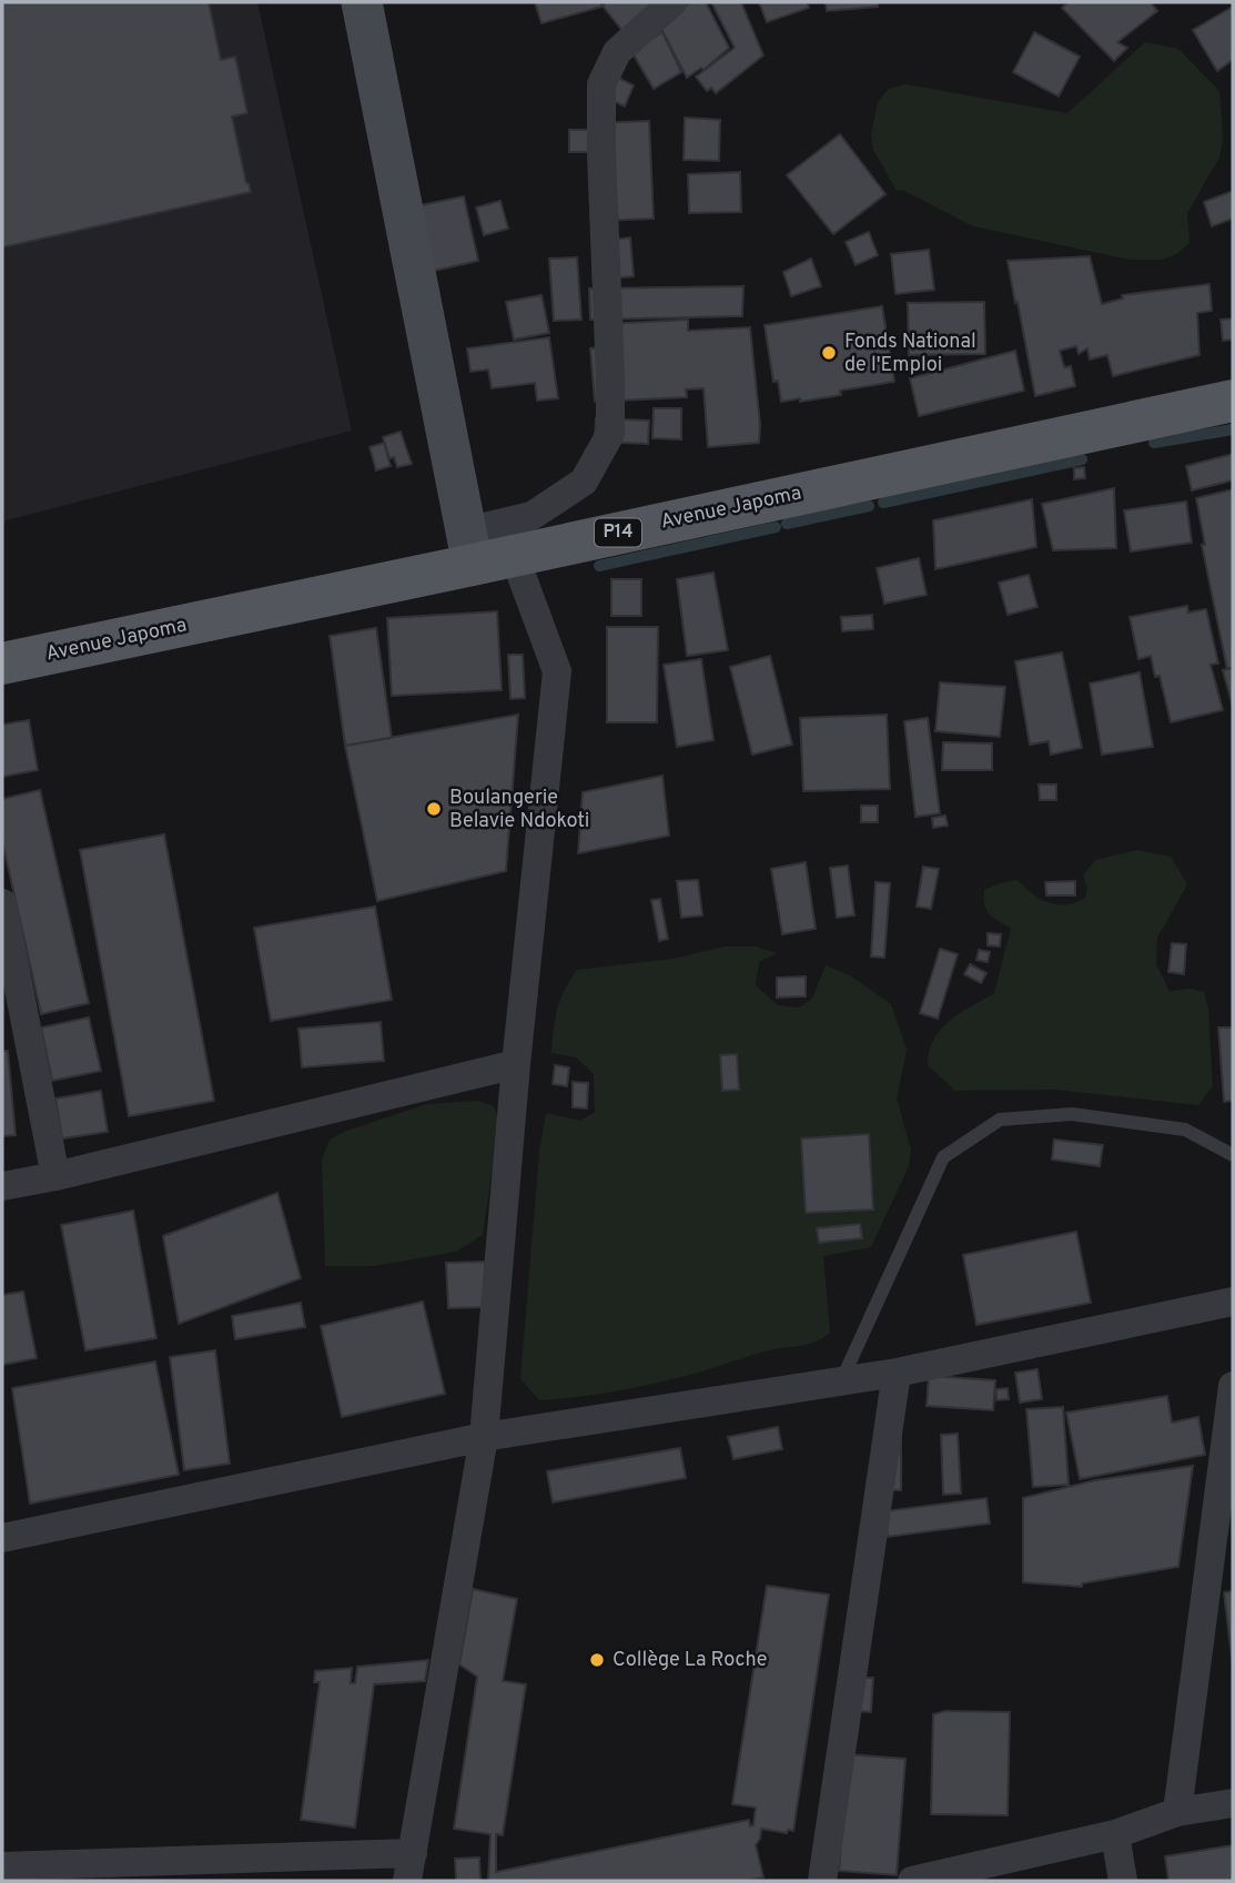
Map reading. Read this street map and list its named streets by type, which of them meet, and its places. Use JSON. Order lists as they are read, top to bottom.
{
  "streets": {
    "main road": ["Avenue Japoma", "P14"]
  },
  "places": ["Fonds National de l'Emploi", "Boulangerie Belavie Ndokoti", "Collège La Roche"]
}
